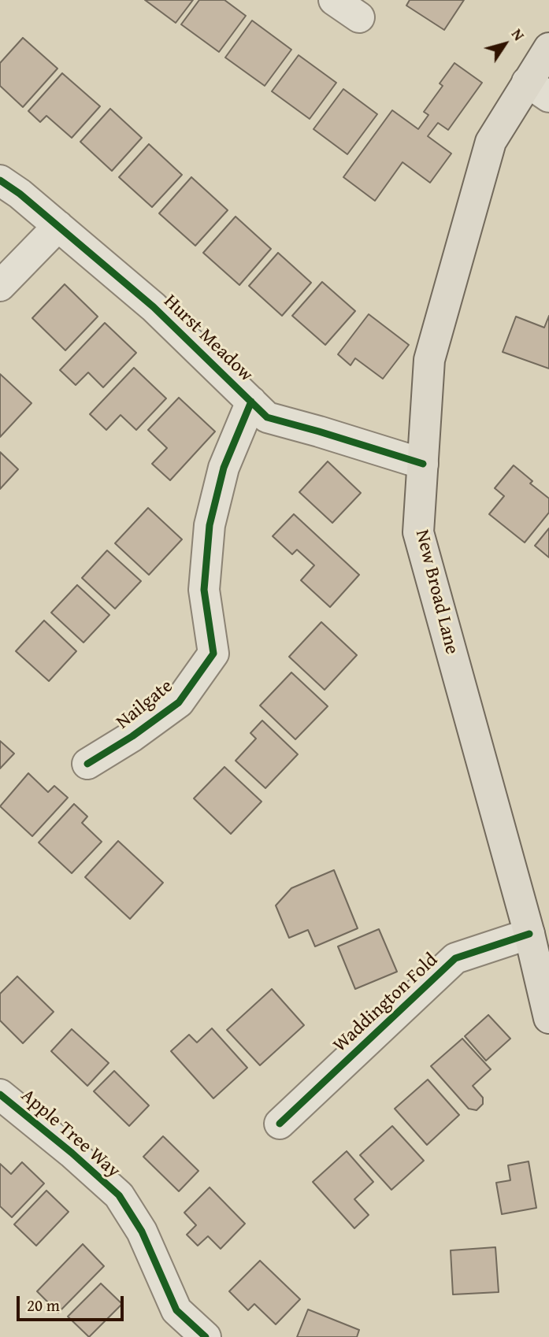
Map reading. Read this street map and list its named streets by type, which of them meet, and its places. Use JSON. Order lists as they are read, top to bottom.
{
  "streets": {
    "main road": ["New Broad Lane"],
    "street": [
      "Hurst Meadow",
      "Nailgate",
      "Waddington Fold",
      "Apple Tree Way"
    ]
  },
  "crossings": [
    ["Hurst Meadow", "New Broad Lane"],
    ["Hurst Meadow", "Nailgate"],
    ["New Broad Lane", "Waddington Fold"]
  ],
  "scale_bar": "20 m",
  "north": "top right"
}
